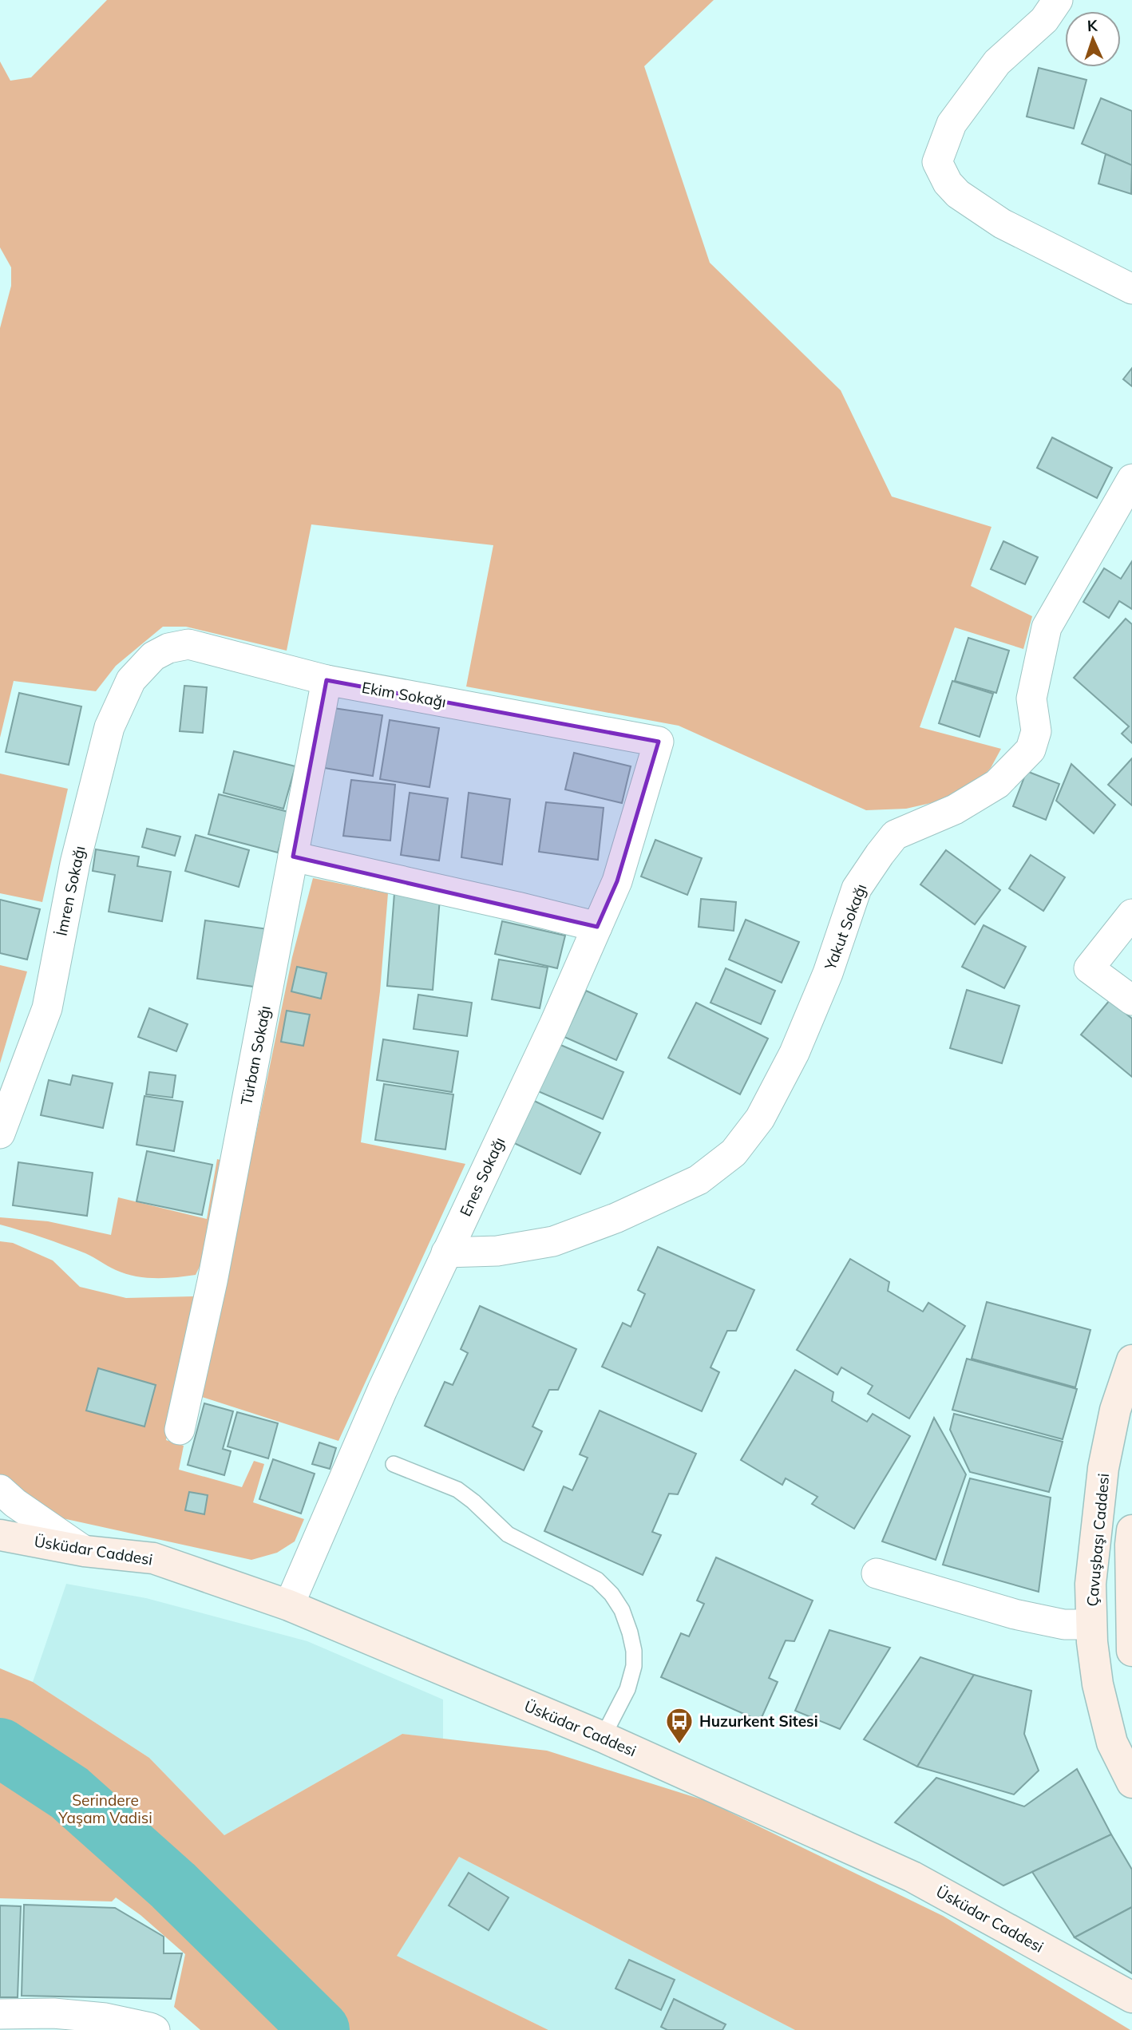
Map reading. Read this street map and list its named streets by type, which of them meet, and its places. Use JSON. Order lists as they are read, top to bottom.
{
  "streets": {
    "street": [
      "Ekim Sokağı",
      "İmren Sokağı",
      "Yakut Sokağı",
      "Türban Sokağı",
      "Enes Sokağı",
      "Çavuşbaşı Caddesi",
      "Üsküdar Caddesi"
    ]
  },
  "crossings": [
    ["Ekim Sokağı", "İmren Sokağı"],
    ["Ekim Sokağı", "Türban Sokağı"],
    ["Ekim Sokağı", "Enes Sokağı"],
    ["Yakut Sokağı", "Enes Sokağı"],
    ["Enes Sokağı", "Üsküdar Caddesi"]
  ],
  "parks": ["Serindere Yaşam Vadisi"],
  "places": {
    "bus stop": ["Huzurkent Sitesi"]
  },
  "north": "top"
}
